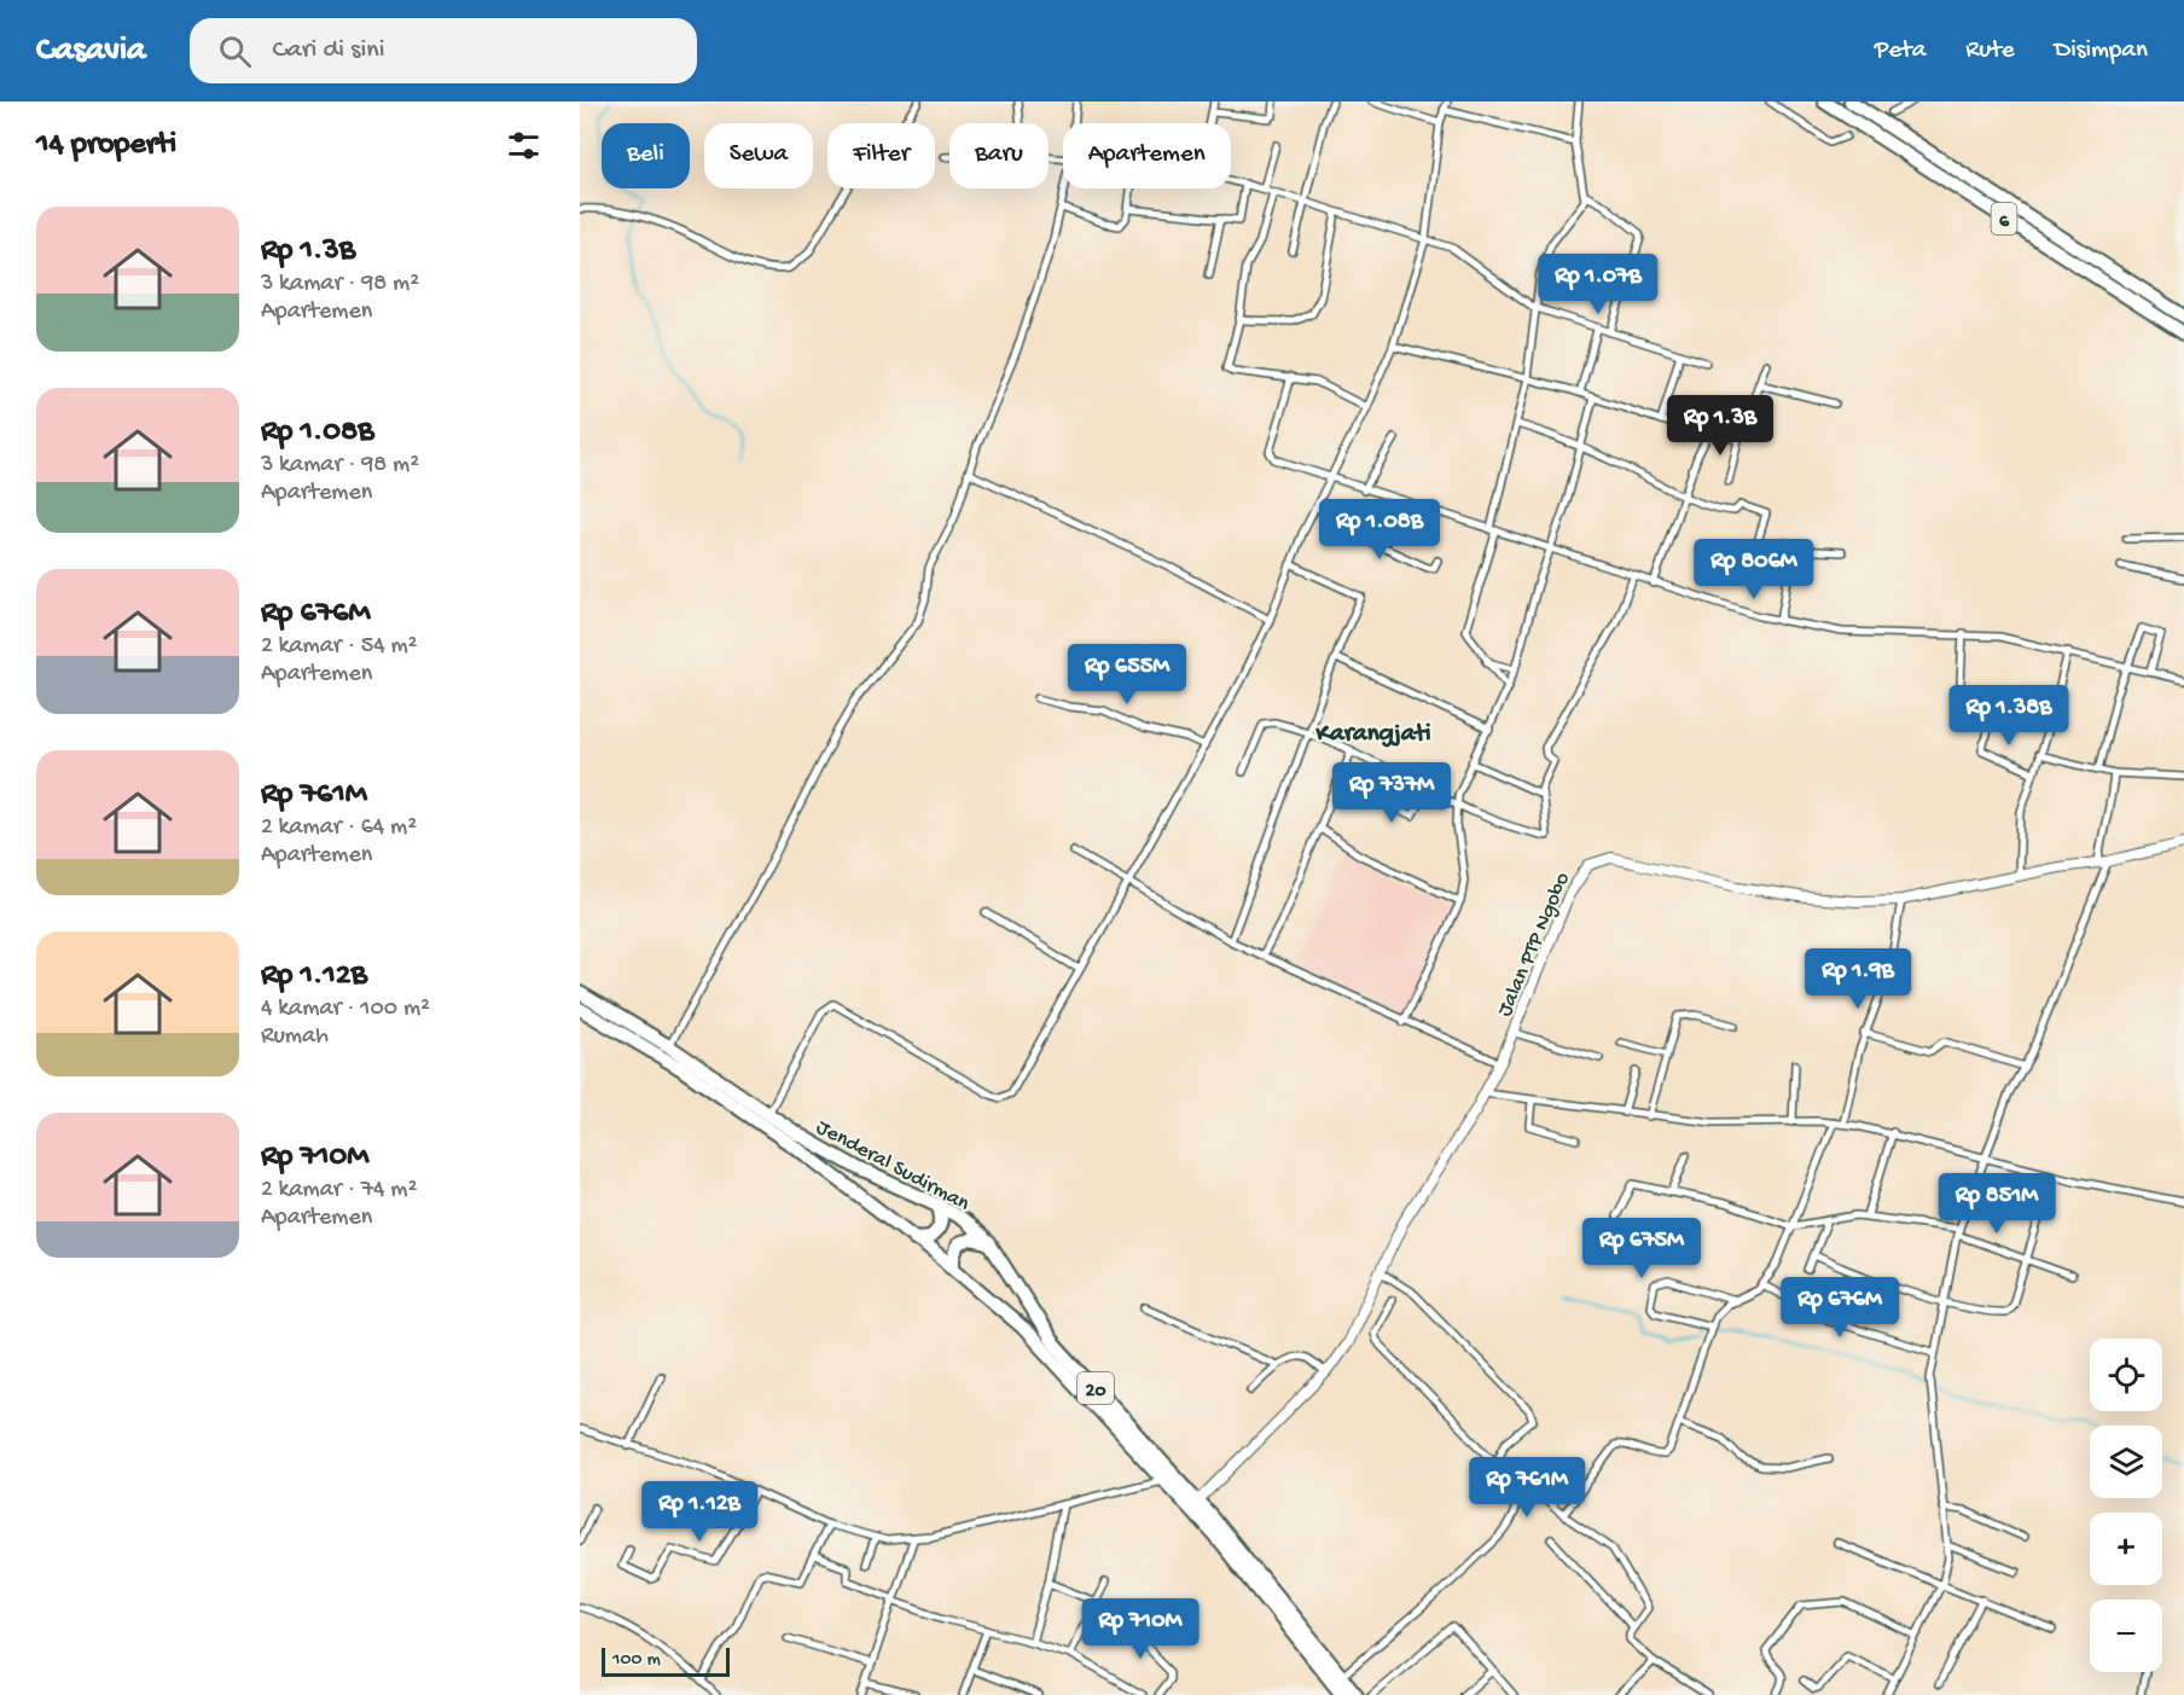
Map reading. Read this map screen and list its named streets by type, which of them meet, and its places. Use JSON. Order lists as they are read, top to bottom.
{
  "streets": {
    "highway": ["6", "Jenderal Sudirman", "20"],
    "main road": ["Jalan PTP Ngobo"]
  },
  "crossings": [
    ["Jalan PTP Ngobo", "Jenderal Sudirman"]
  ],
  "districts": ["Karangjati"],
  "scale_bar": "100 m",
  "page": {
    "header": "Casavia",
    "search": "Cari di sini",
    "nav": ["Peta", "Rute", "Disimpan"],
    "heading": "14 properti",
    "chip": [
      "Beli",
      "Sewa",
      "Filter",
      "Baru",
      "Apartemen"
    ],
    "list": [
      {
        "name": "Rp 1.3B",
        "note": "3 kamar · 98 m² · Apartemen"
      },
      {
        "name": "Rp 1.08B",
        "note": "3 kamar · 98 m² · Apartemen"
      },
      {
        "name": "Rp 676M",
        "note": "2 kamar · 54 m² · Apartemen"
      },
      {
        "name": "Rp 761M",
        "note": "2 kamar · 64 m² · Apartemen"
      },
      {
        "name": "Rp 1.12B",
        "note": "4 kamar · 100 m² · Rumah"
      },
      {
        "name": "Rp 710M",
        "note": "2 kamar · 74 m² · Apartemen"
      }
    ],
    "price": [
      "Rp 1.07B",
      "Rp 1.3B",
      "Rp 1.08B",
      "Rp 806M",
      "Rp 655M",
      "Rp 1.38B",
      "Rp 737M",
      "Rp 1.9B",
      "Rp 851M",
      "Rp 675M",
      "Rp 676M",
      "Rp 761M",
      "Rp 1.12B",
      "Rp 710M"
    ],
    "map_buttons": ["+", "−"],
    "scale": "100 m"
  }
}
